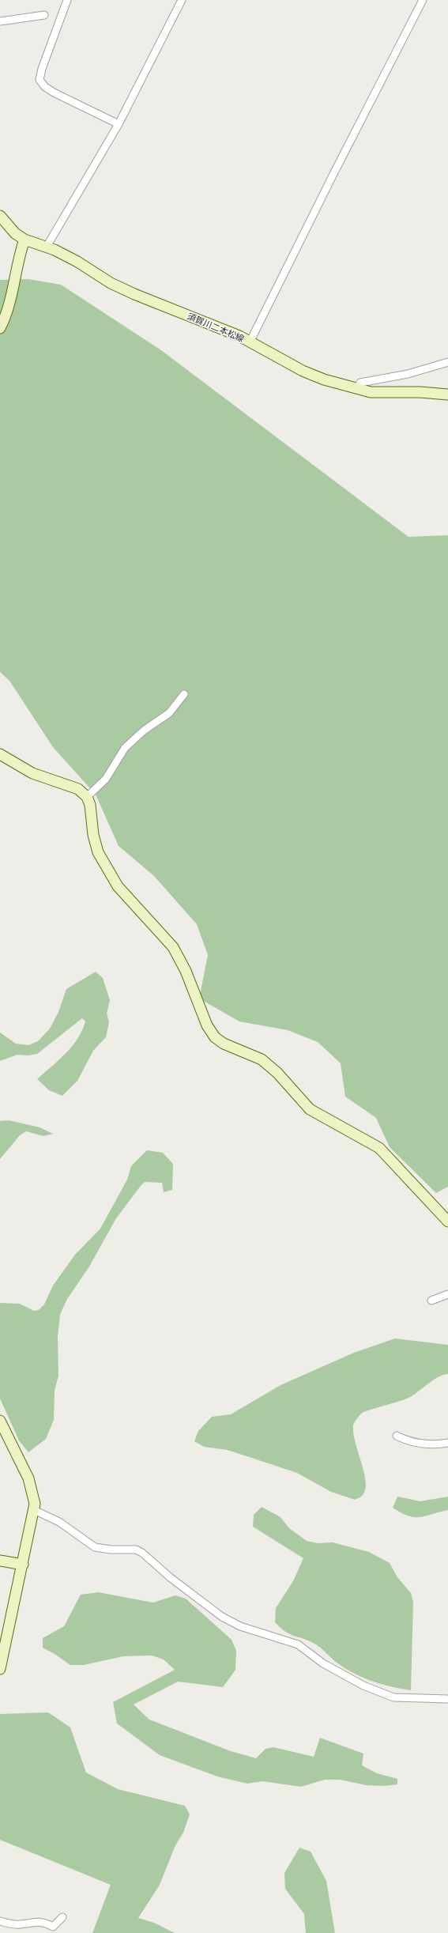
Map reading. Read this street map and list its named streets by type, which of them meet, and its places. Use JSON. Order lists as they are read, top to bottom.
{
  "streets": {
    "street": ["須賀川二本松線"]
  }
}
